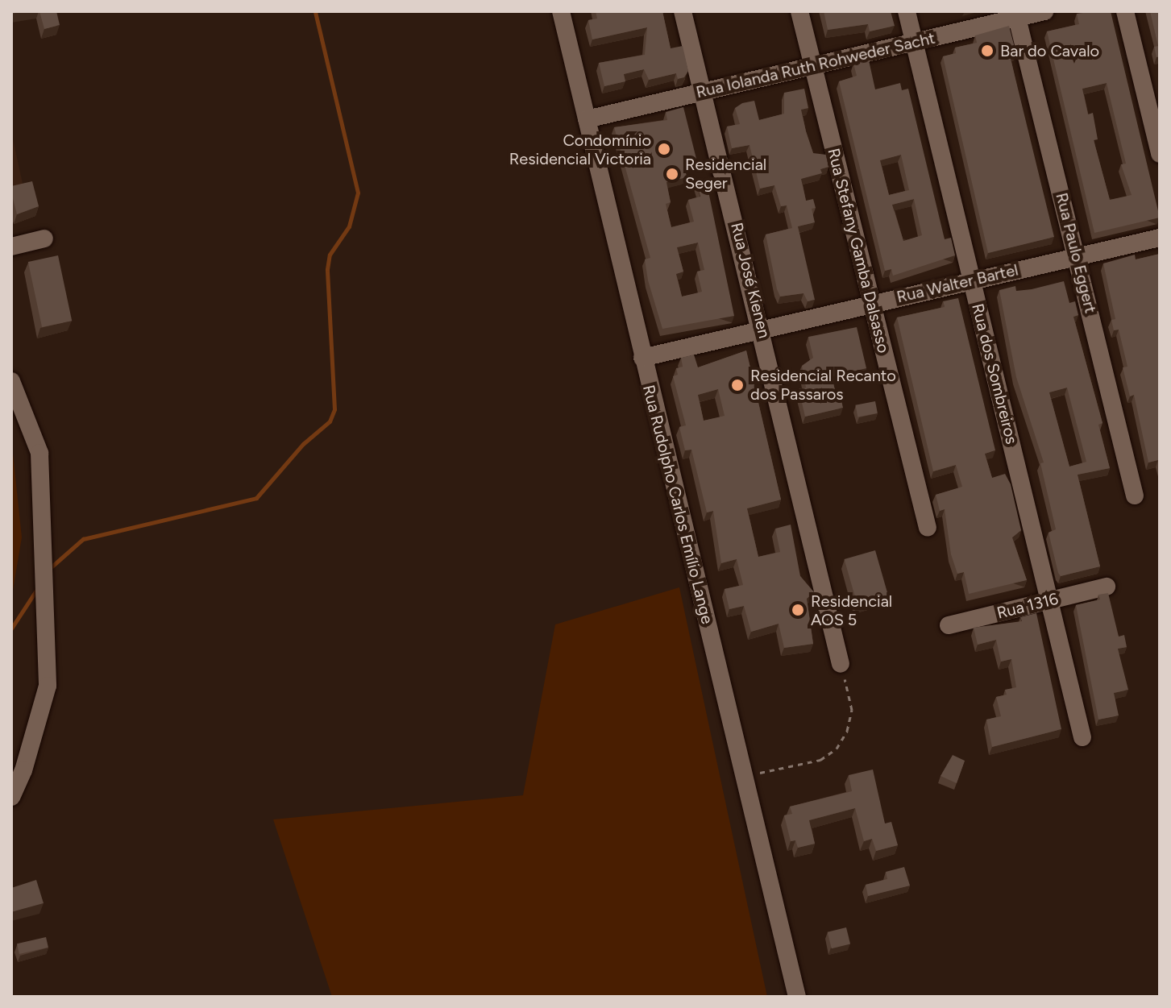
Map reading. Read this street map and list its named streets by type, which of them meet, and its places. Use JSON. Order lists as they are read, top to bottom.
{
  "streets": {
    "street": [
      "Rua Iolanda Ruth Rohweder Sacht",
      "Rua Stefany Gamba Dalsasso",
      "Rua Paulo Eggert",
      "Rua José Kienen",
      "Rua Walter Bartel",
      "Rua dos Sombreiros",
      "Rua Rudolpho Carlos Emílio Lange",
      "Rua 1316"
    ]
  },
  "crossings": [
    ["Rua Iolanda Ruth Rohweder Sacht", "Rua Stefany Gamba Dalsasso"],
    ["Rua Iolanda Ruth Rohweder Sacht", "Rua Paulo Eggert"],
    ["Rua Iolanda Ruth Rohweder Sacht", "Rua José Kienen"],
    ["Rua Iolanda Ruth Rohweder Sacht", "Rua dos Sombreiros"],
    ["Rua Iolanda Ruth Rohweder Sacht", "Rua Rudolpho Carlos Emílio Lange"],
    ["Rua Stefany Gamba Dalsasso", "Rua Walter Bartel"],
    ["Rua Paulo Eggert", "Rua Walter Bartel"],
    ["Rua José Kienen", "Rua Walter Bartel"],
    ["Rua Walter Bartel", "Rua dos Sombreiros"],
    ["Rua Walter Bartel", "Rua Rudolpho Carlos Emílio Lange"],
    ["Rua dos Sombreiros", "Rua 1316"]
  ],
  "places": [
    "Bar do Cavalo",
    "Condomínio Residencial Victoria",
    "Residencial Seger",
    "Residencial Recanto dos Passaros",
    "Residencial AOS 5"
  ]
}
